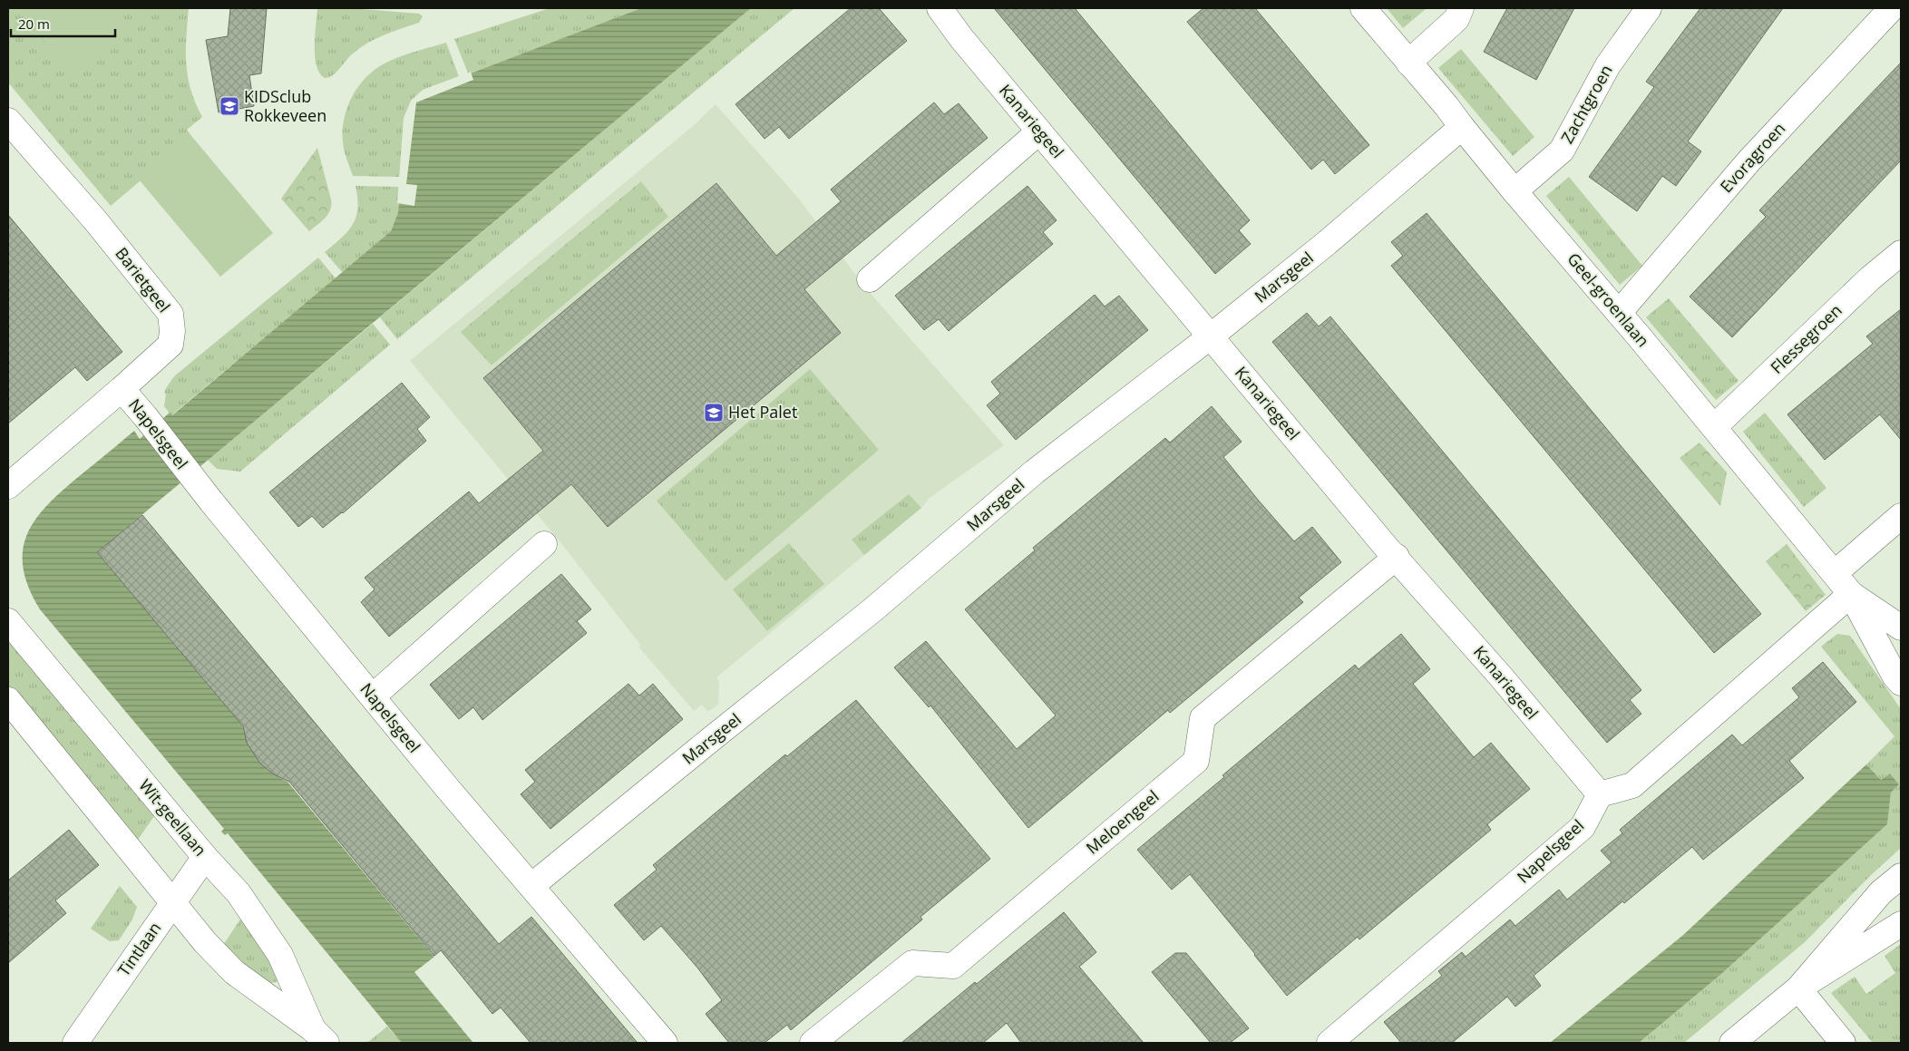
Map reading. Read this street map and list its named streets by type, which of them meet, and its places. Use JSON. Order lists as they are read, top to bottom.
{
  "streets": {
    "street": [
      "Zachtgroen",
      "Kanariegeel",
      "Evoragroen",
      "Marsgeel",
      "Barietgeel",
      "Geel-groenlaan",
      "Flessegroen",
      "Napelsgeel",
      "Wit-geellaan",
      "Meloengeel",
      "Tintlaan"
    ]
  },
  "crossings": [
    ["Zachtgroen", "Geel-groenlaan"],
    ["Kanariegeel", "Marsgeel"],
    ["Kanariegeel", "Napelsgeel"],
    ["Kanariegeel", "Meloengeel"],
    ["Evoragroen", "Geel-groenlaan"],
    ["Marsgeel", "Geel-groenlaan"],
    ["Marsgeel", "Napelsgeel"],
    ["Barietgeel", "Napelsgeel"],
    ["Geel-groenlaan", "Flessegroen"],
    ["Wit-geellaan", "Tintlaan"]
  ],
  "places": {
    "school or university": ["KIDSclub Rokkeveen", "Het Palet"]
  },
  "scale_bar": "20 m"
}
